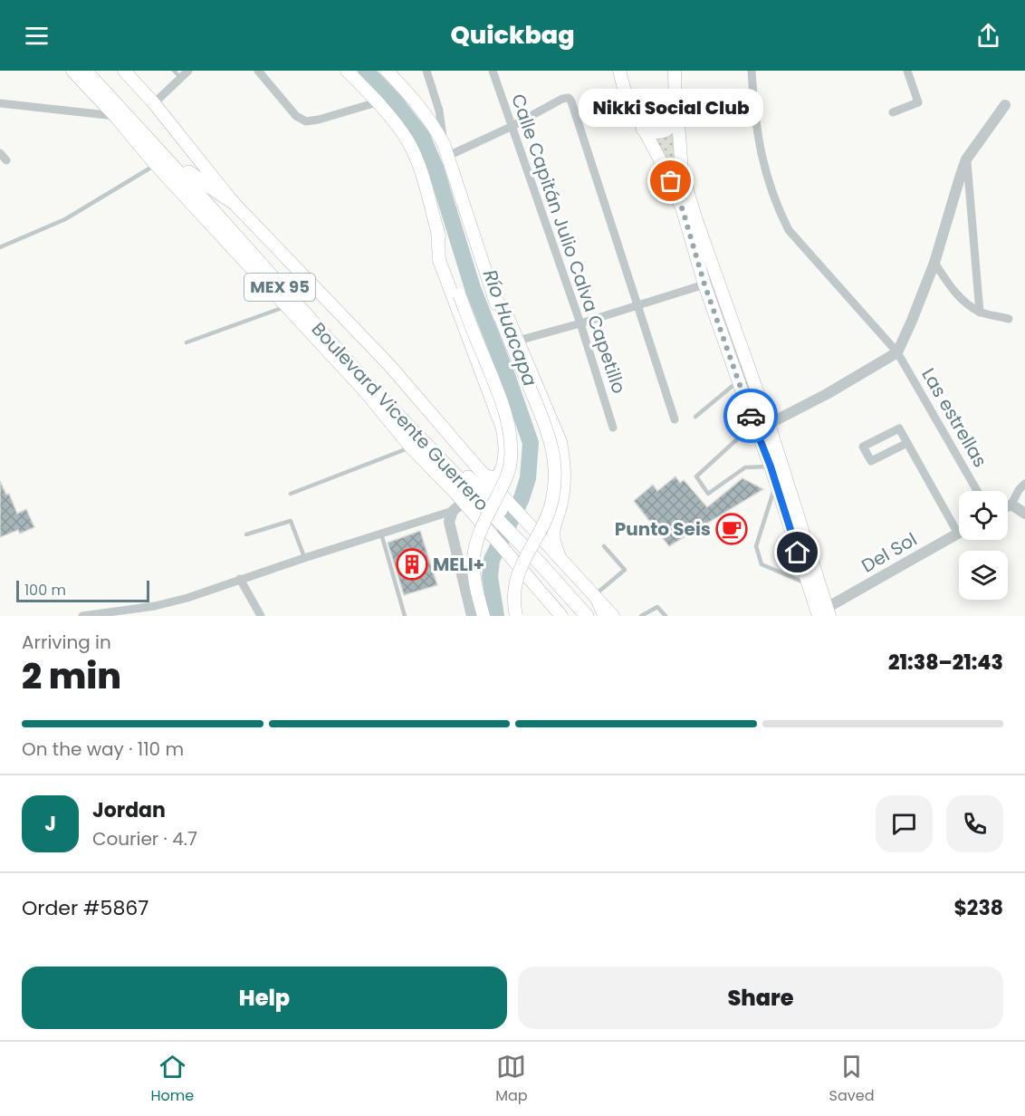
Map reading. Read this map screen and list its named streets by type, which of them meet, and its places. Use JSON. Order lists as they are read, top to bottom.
{
  "streets": {
    "highway": ["MEX 95", "Boulevard Vicente Guerrero"],
    "street": ["Calle Capitán Julio Calva Capetillo", "Las estrellas", "Del Sol"]
  },
  "water": ["Río Huacapa"],
  "places": {
    "other": ["Nikki Social Club"],
    "cafe": ["Punto Seis"],
    "building": ["MELI+"]
  },
  "scale_bar": "100 m",
  "page": {
    "header": "Quickbag",
    "bubble": "Nikki Social Club",
    "scale": "100 m",
    "heading": ["2 min", "Arriving in", "21:38–21:43"],
    "panel": [
      "Jordan",
      "Courier · 4.7",
      "Order #5867",
      "$238"
    ],
    "bar": "On the way · 110 m",
    "round": "J",
    "buttons": ["Help", "Share"],
    "tabs": ["Home", "Map", "Saved"]
  }
}
